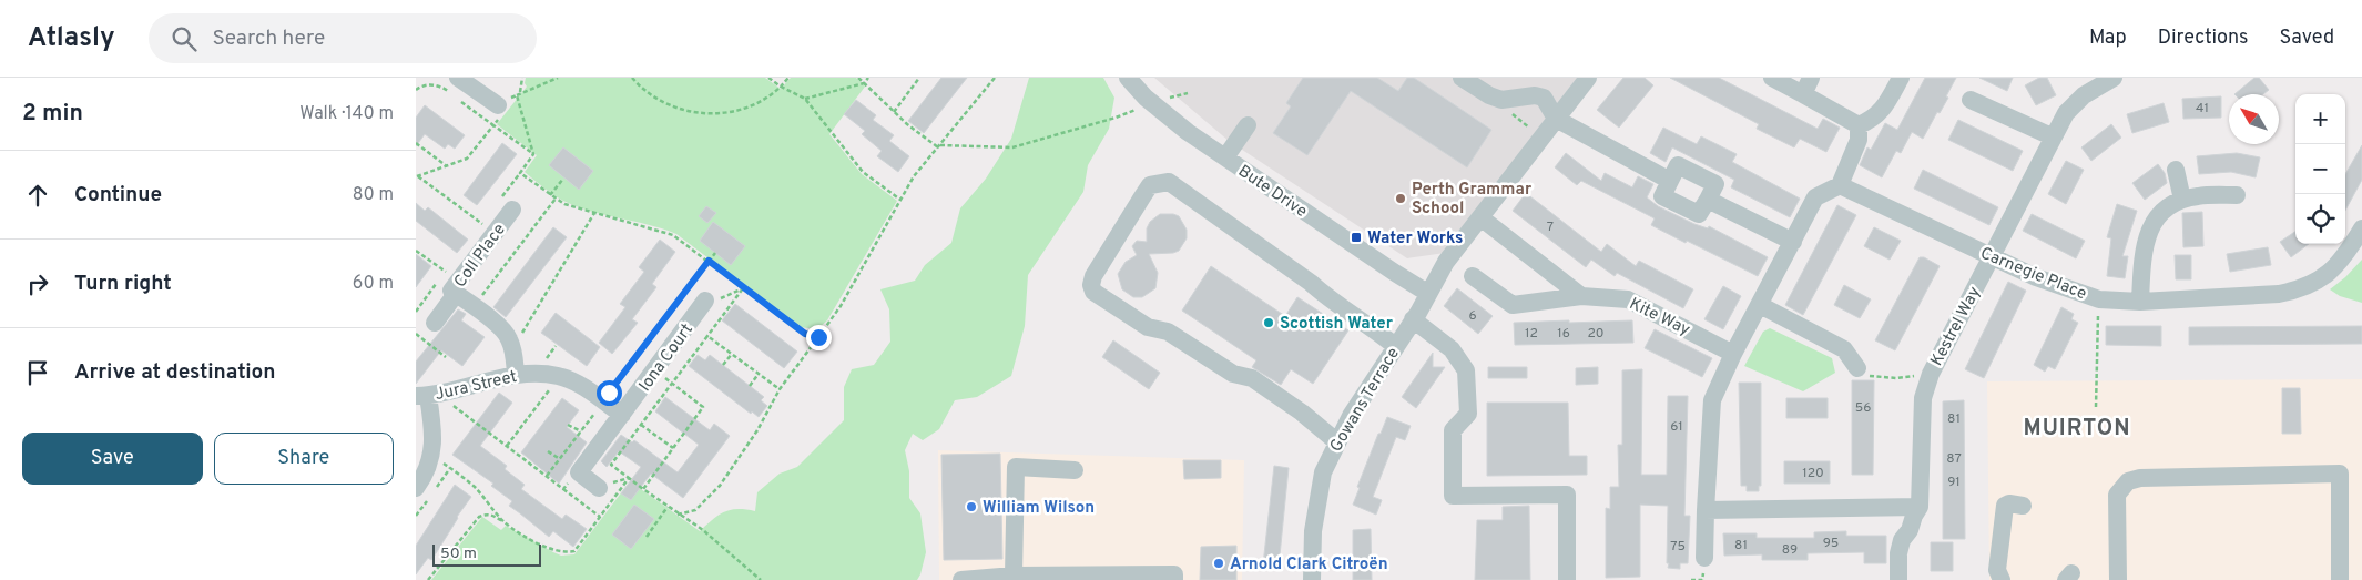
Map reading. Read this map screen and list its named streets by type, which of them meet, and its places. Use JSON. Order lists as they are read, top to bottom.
{
  "streets": {
    "street": [
      "Bute Drive",
      "Coll Place",
      "Carnegie Place",
      "Kite Way",
      "Kestrel Way",
      "Iona Court",
      "Jura Street",
      "Gowans Terrace"
    ]
  },
  "crossings": [
    ["Bute Drive", "Gowans Terrace"],
    ["Coll Place", "Jura Street"],
    ["Carnegie Place", "Kestrel Way"],
    ["Iona Court", "Jura Street"]
  ],
  "districts": ["MUIRTON"],
  "places": {
    "other": [
      "Perth Grammar School",
      "Scottish Water",
      "William Wilson",
      "Arnold Clark Citroën"
    ],
    "transit": ["Water Works"]
  },
  "house_numbers": [
    "41",
    "7",
    "6",
    "12",
    "16",
    "20",
    "56",
    "81",
    "61",
    "87",
    "120",
    "91",
    "95",
    "81",
    "75",
    "89"
  ],
  "scale_bar": "50 m",
  "north": "top left",
  "page": {
    "header": "Atlasly",
    "search": "Search here",
    "nav": ["Map", "Directions", "Saved"],
    "heading": ["2 min", "Walk · 140 m"],
    "map_buttons": ["+", "−"],
    "list": [
      ["Continue", "80 m"],
      ["Turn right", "60 m"],
      "Arrive at destination"
    ],
    "buttons": ["Save", "Share"],
    "scale": "50 m"
  }
}
